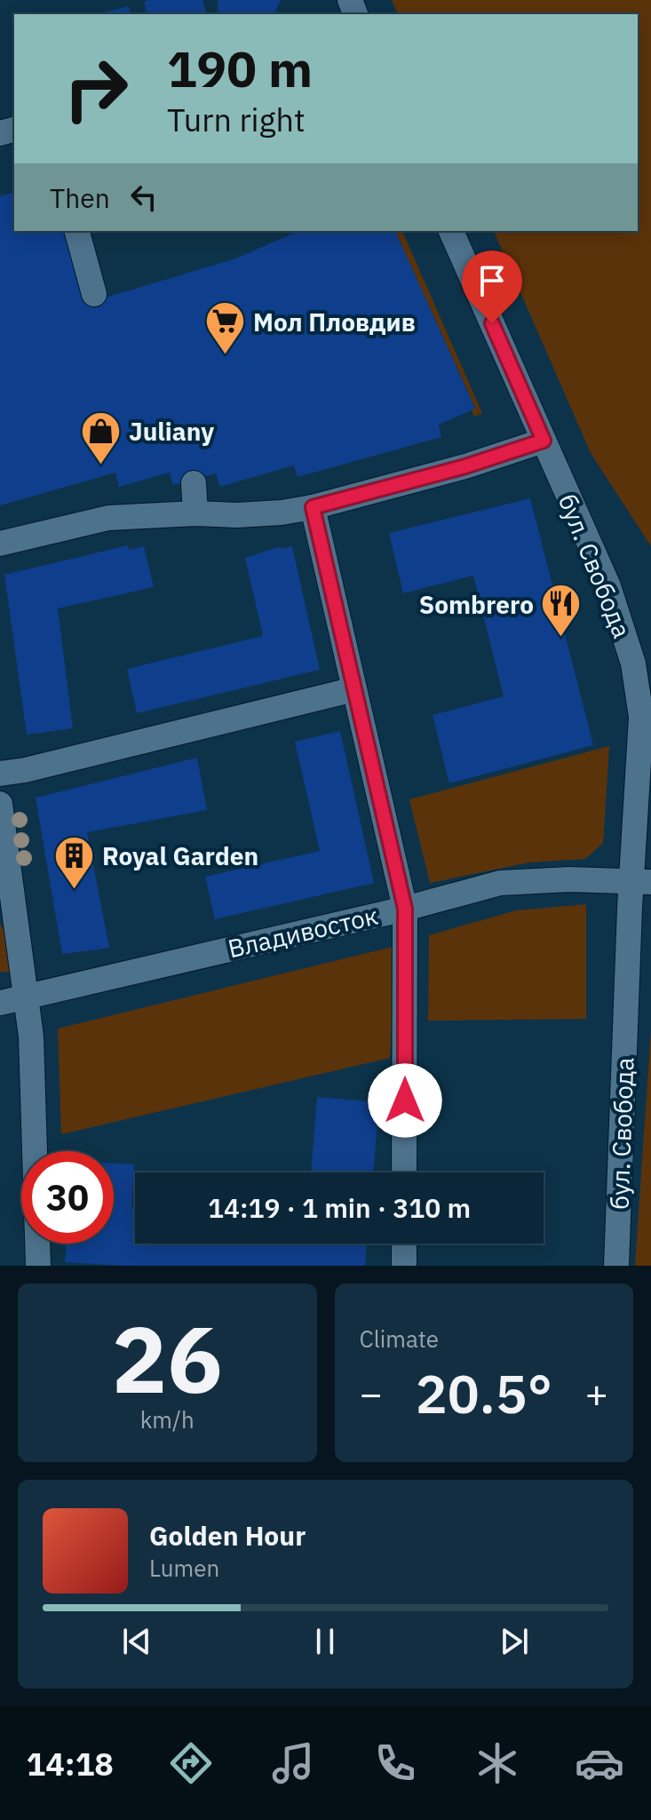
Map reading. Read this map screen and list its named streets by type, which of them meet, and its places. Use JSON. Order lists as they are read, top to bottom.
{
  "streets": {
    "street": ["бул. Свобода", "Владивосток"]
  },
  "crossings": [
    ["бул. Свобода", "Владивосток"]
  ],
  "places": {
    "supermarket": ["Мол Пловдив"],
    "shop": ["Juliany"],
    "restaurant": ["Sombrero"],
    "building": ["Royal Garden"]
  },
  "page": {
    "turn": ["190 m", "Turn right"],
    "then": "Then",
    "limit": "30",
    "trip": "14:19 · 1 min · 310 m",
    "tile": [
      ["26", "km/h"],
      "Climate"
    ],
    "heat": ["−", "20.5°", "+"],
    "song": ["Golden Hour", "Lumen"],
    "tabs": "14:18"
  }
}
